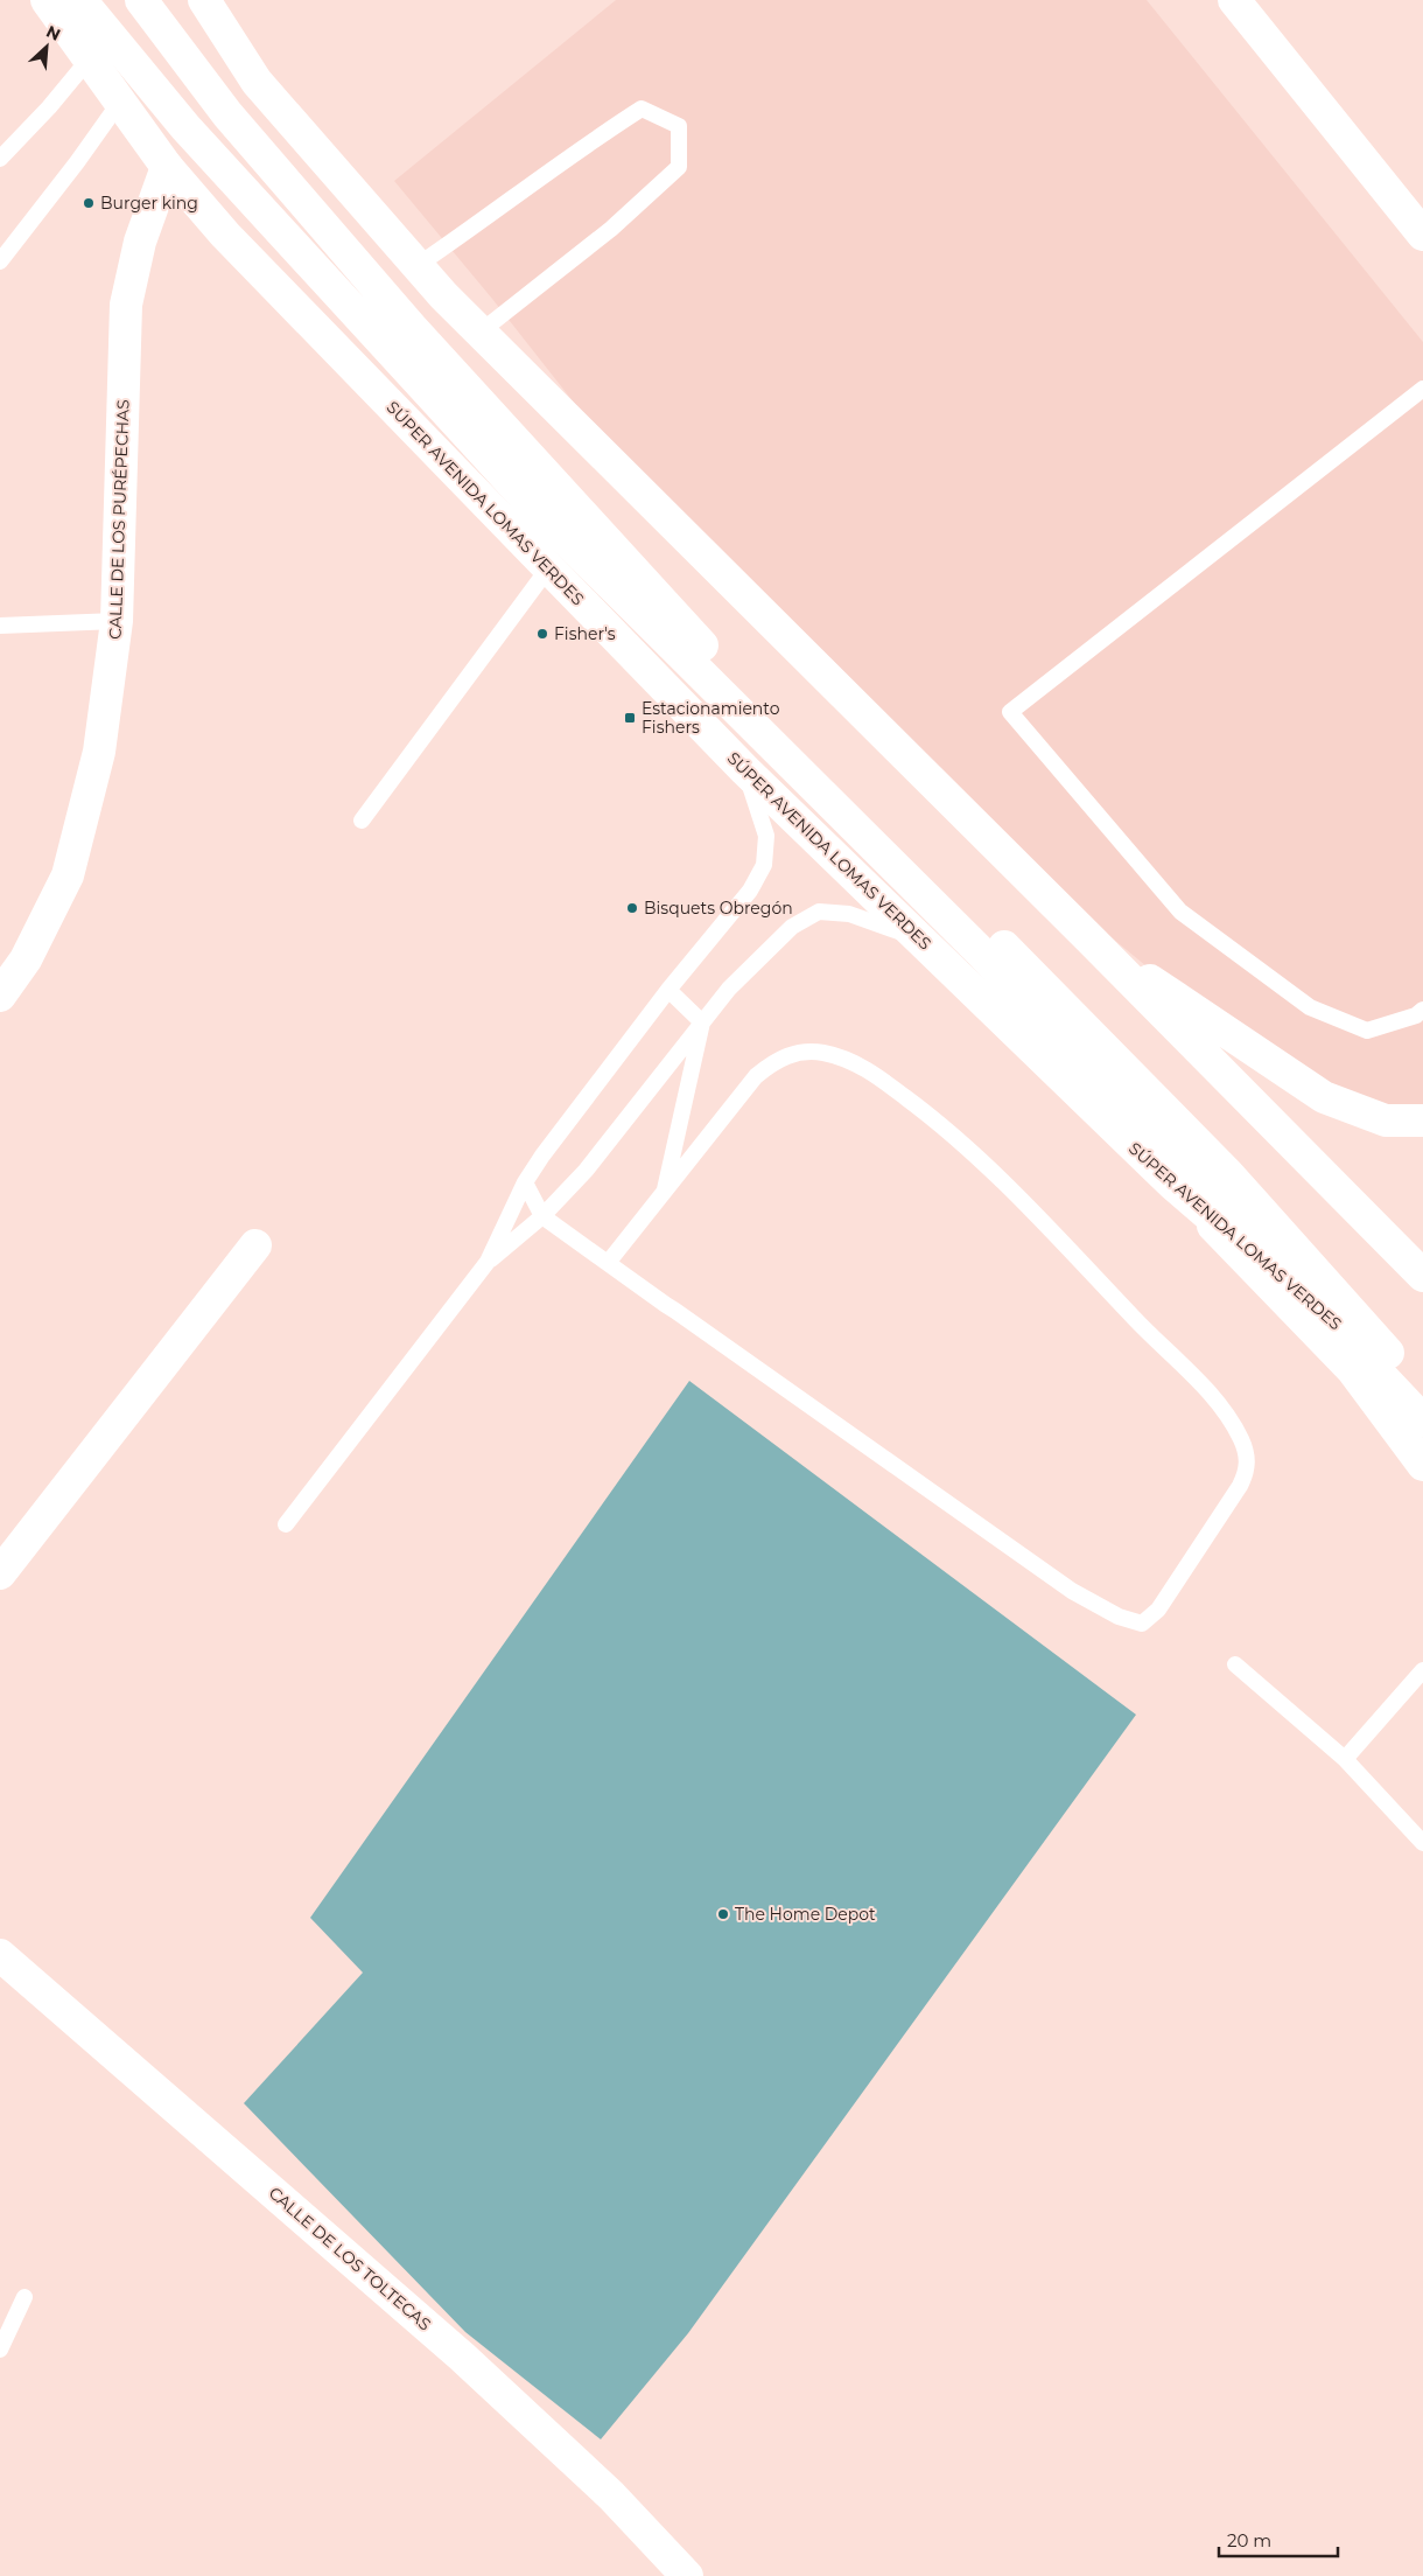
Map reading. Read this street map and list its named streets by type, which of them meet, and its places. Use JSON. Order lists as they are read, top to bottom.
{
  "streets": {
    "main road": ["SÚPER AVENIDA LOMAS VERDES", "CALLE DE LOS PURÉPECHAS", "CALLE DE LOS TOLTECAS"]
  },
  "crossings": [
    ["SÚPER AVENIDA LOMAS VERDES", "CALLE DE LOS PURÉPECHAS"]
  ],
  "places": {
    "other": [
      "Burger king",
      "Fisher's",
      "Bisquets Obregón",
      "The Home Depot"
    ],
    "transit": ["Estacionamiento Fishers"]
  },
  "scale_bar": "20 m",
  "north": "top right"
}
